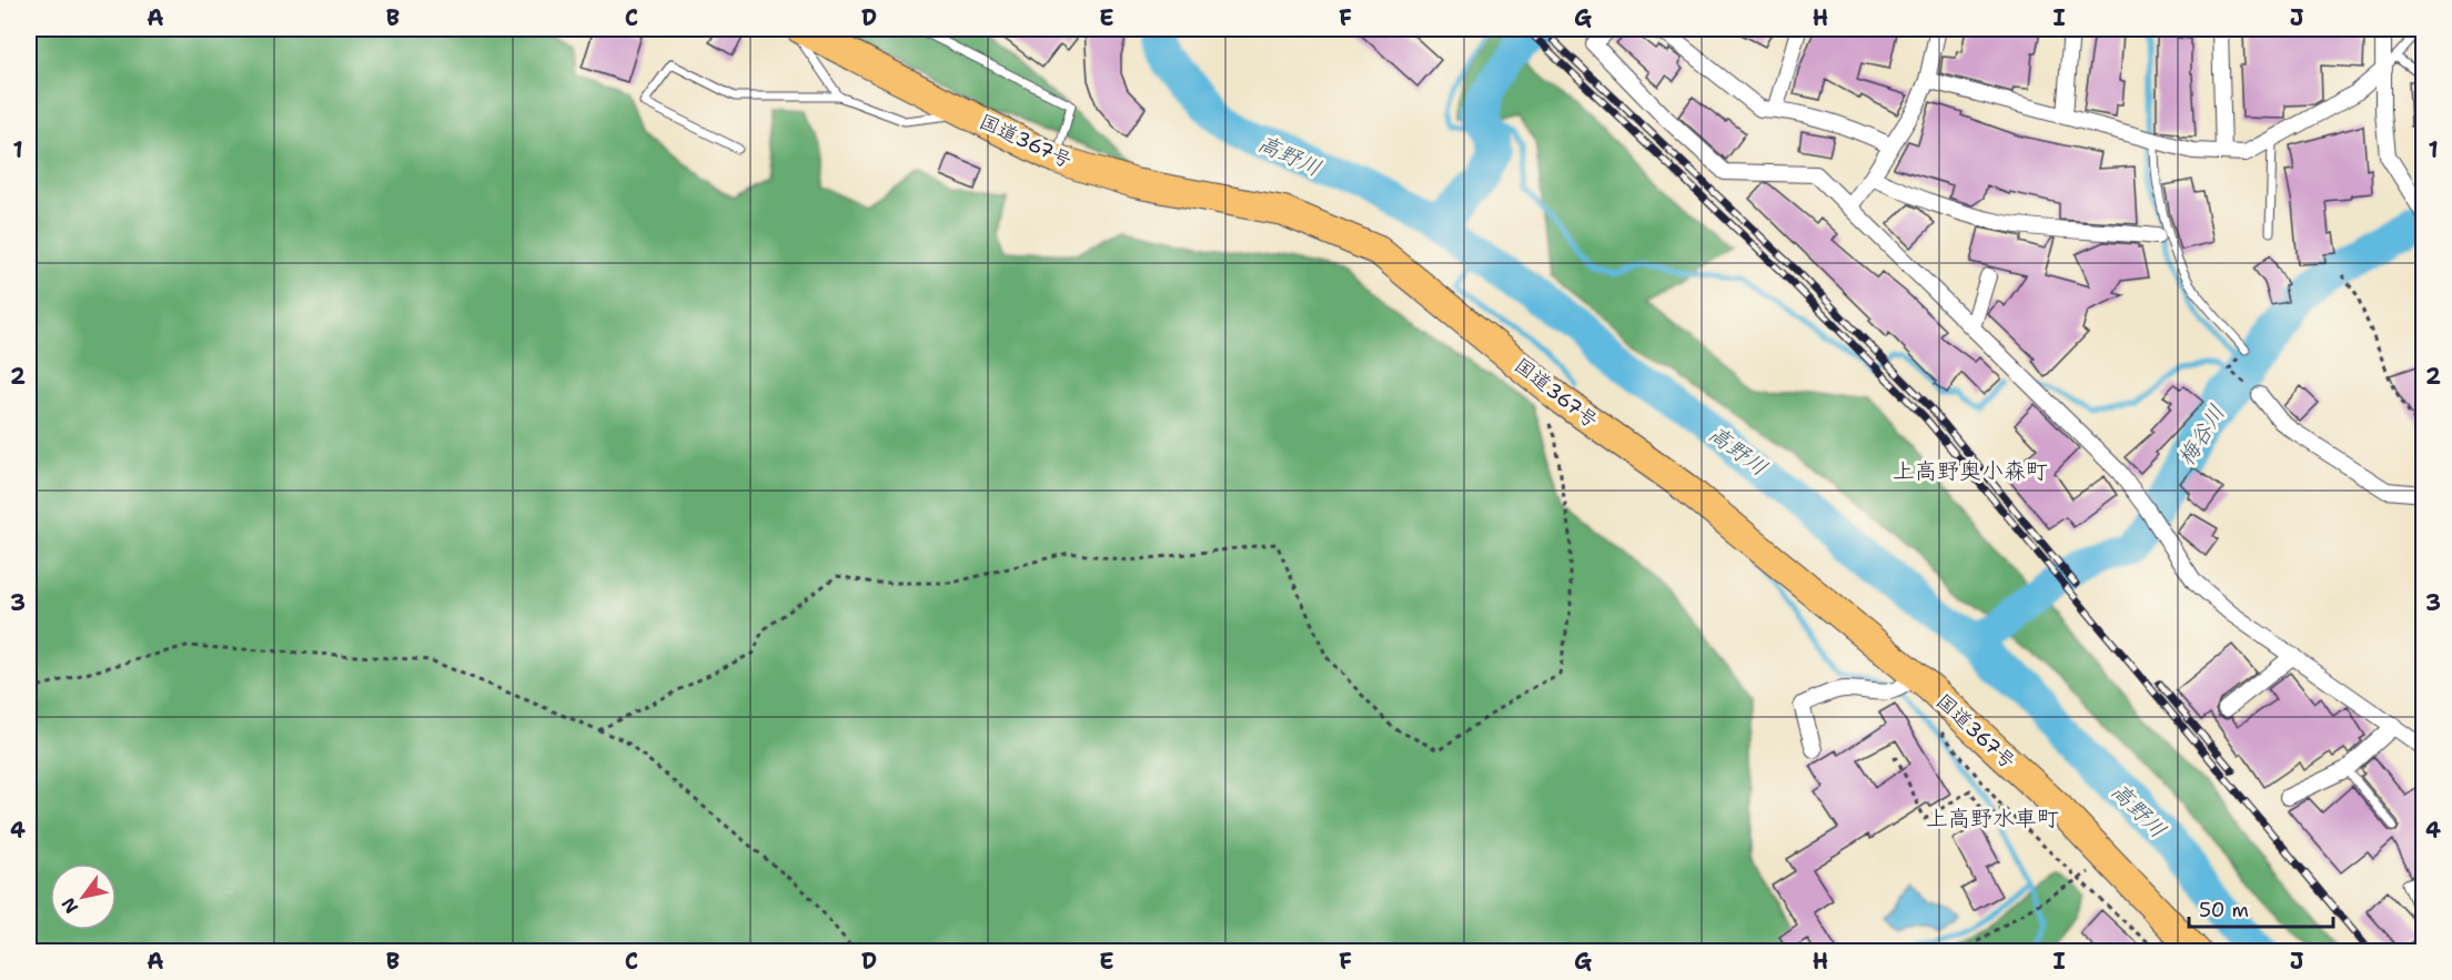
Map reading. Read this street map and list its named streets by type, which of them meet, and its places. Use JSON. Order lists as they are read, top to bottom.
{
  "streets": {
    "highway": ["国道367号"]
  },
  "districts": ["上高野奥小森町", "上高野水車町"],
  "water": ["高野川", "梅谷川"],
  "scale_bar": "50 m",
  "north": "bottom left",
  "grid": {
    "columns": [
      "A",
      "B",
      "C",
      "D",
      "E",
      "F",
      "G",
      "H",
      "I",
      "J"
    ],
    "rows": [
      "1",
      "2",
      "3",
      "4"
    ]
  }
}
